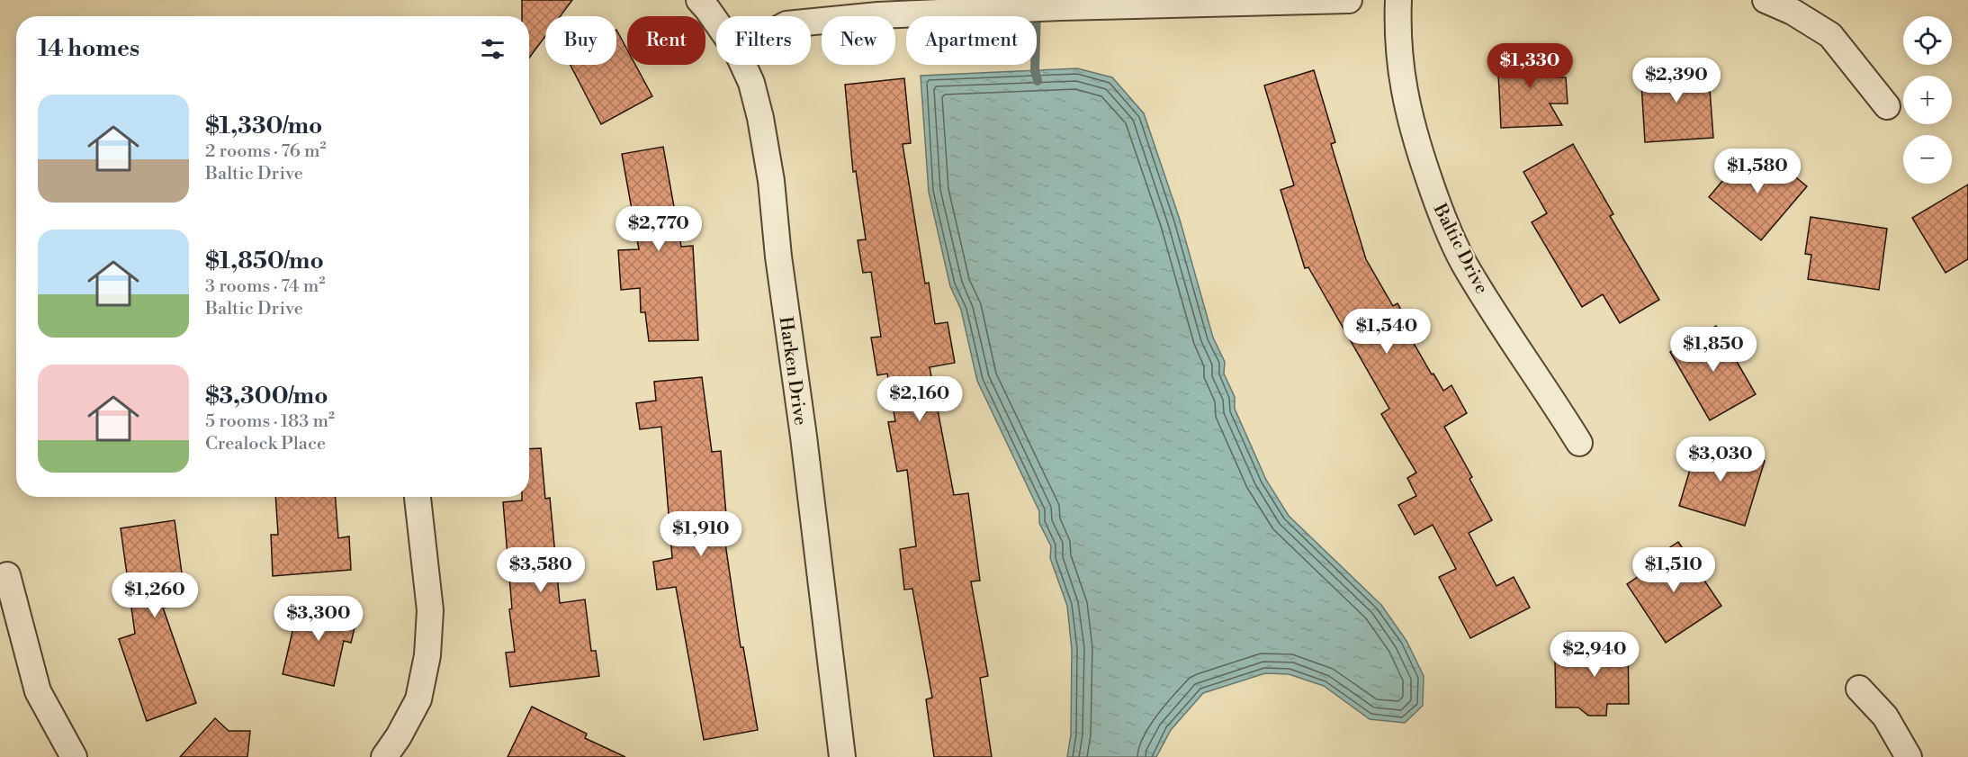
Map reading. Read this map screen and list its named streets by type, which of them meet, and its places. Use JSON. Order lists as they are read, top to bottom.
{
  "streets": {
    "street": ["Baltic Drive", "Harken Drive"]
  },
  "page": {
    "map_buttons": ["+", "−"],
    "chip": [
      "Buy",
      "Rent",
      "Filters",
      "New",
      "Apartment"
    ],
    "heading": "14 homes",
    "price": [
      "$1,330",
      "$2,390",
      "$1,580",
      "$2,770",
      "$1,540",
      "$1,850",
      "$2,160",
      "$3,030",
      "$1,910",
      "$3,580",
      "$1,510",
      "$1,260",
      "$3,300",
      "$2,940"
    ],
    "list": [
      {
        "name": "$1,330/mo",
        "note": "2 rooms · 76 m² · Baltic Drive"
      },
      {
        "name": "$1,850/mo",
        "note": "3 rooms · 74 m² · Baltic Drive"
      },
      {
        "name": "$3,300/mo",
        "note": "5 rooms · 183 m² · Crealock Place"
      }
    ]
  }
}
